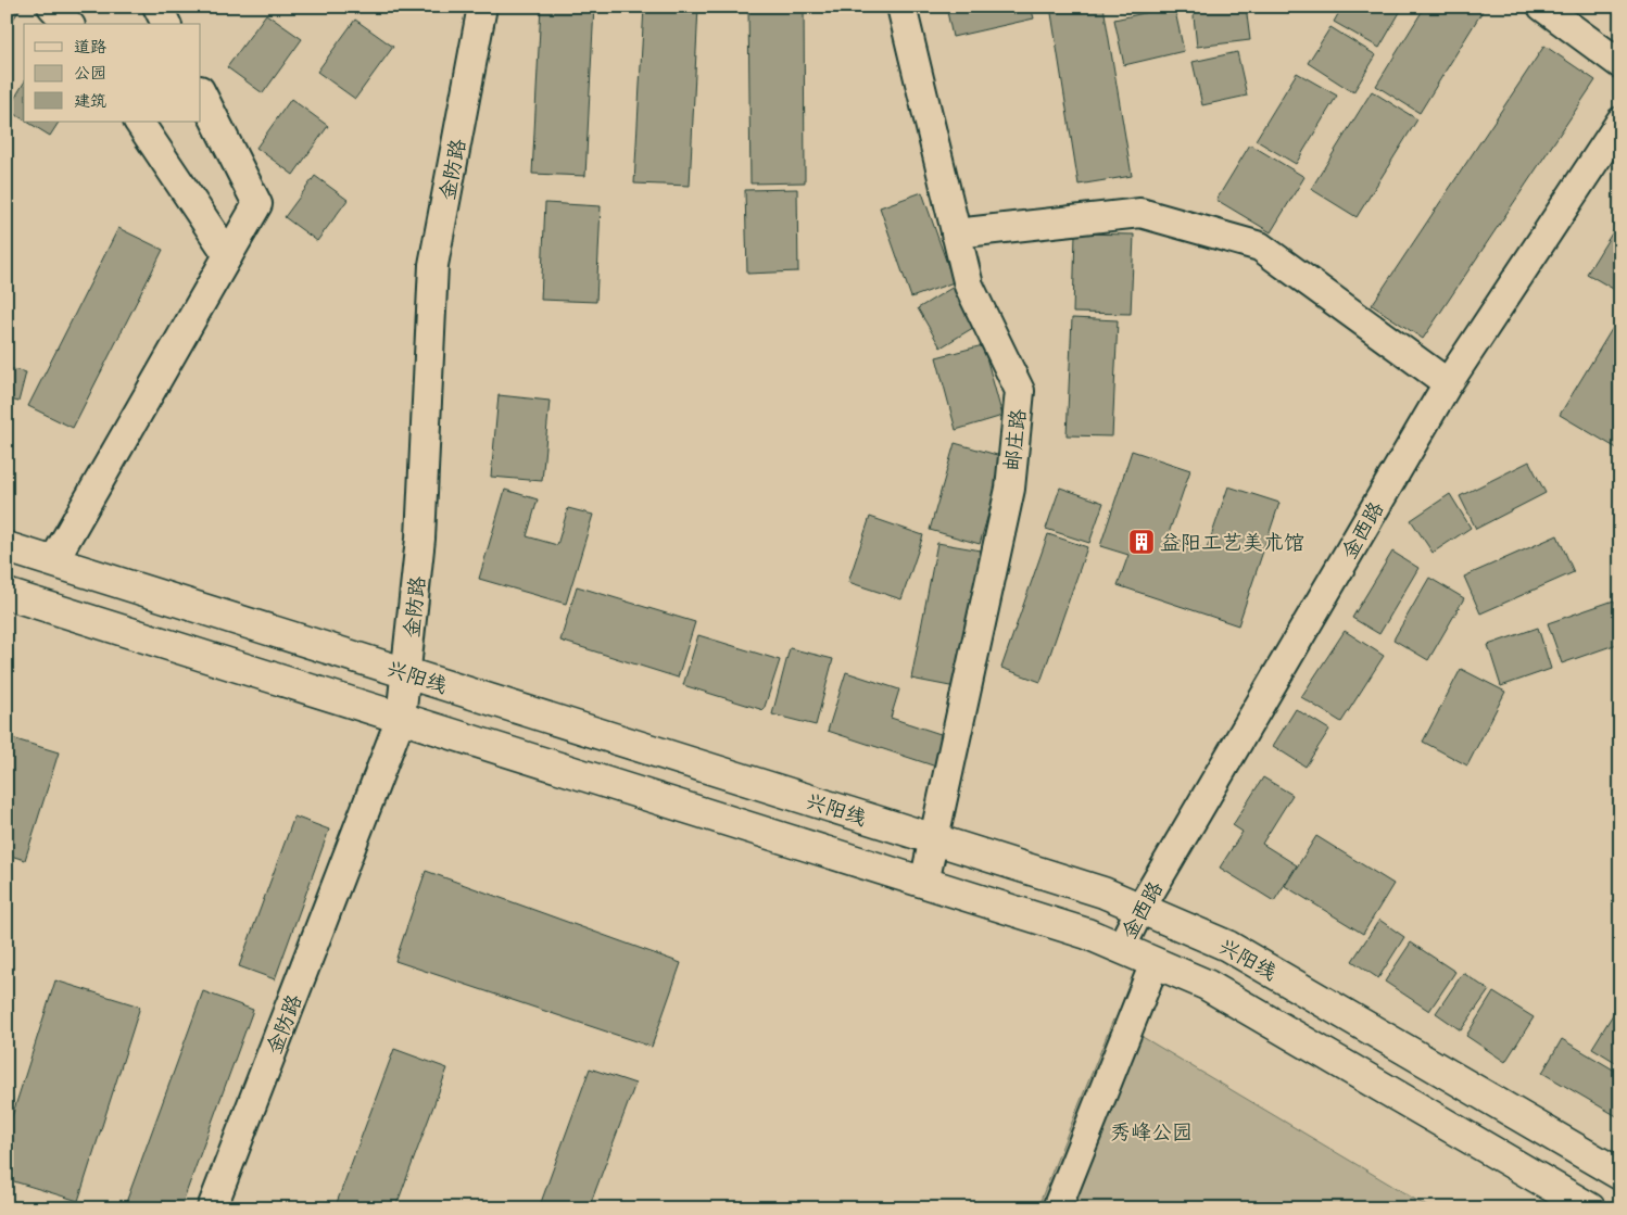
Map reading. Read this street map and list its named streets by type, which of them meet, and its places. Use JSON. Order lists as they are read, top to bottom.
{
  "streets": {
    "highway": ["兴阳线"],
    "street": ["金防路", "邮庄路", "金西路"]
  },
  "crossings": [
    ["金防路", "兴阳线"],
    ["邮庄路", "兴阳线"],
    ["金西路", "兴阳线"]
  ],
  "parks": ["秀峰公园"],
  "places": {
    "building": ["益阳工艺美术馆"]
  },
  "legend": ["道路", "公园", "建筑"]
}
